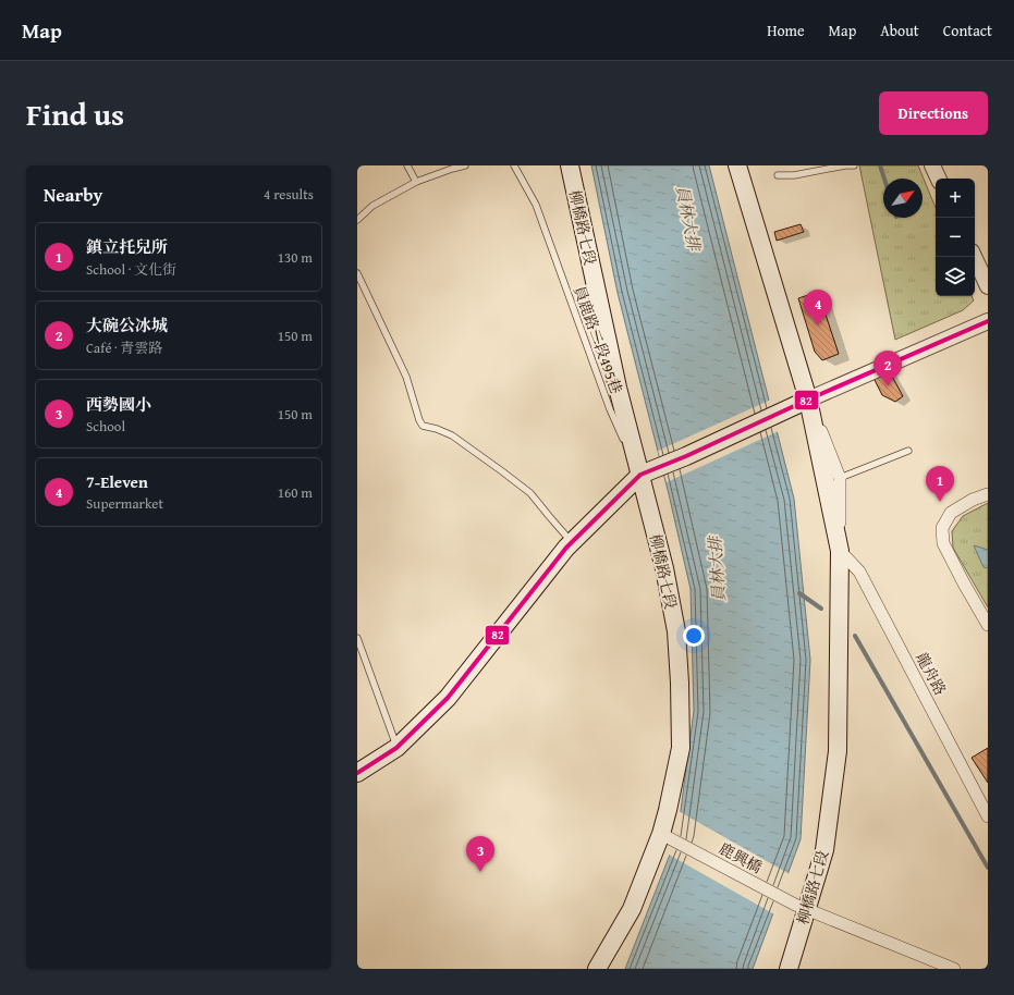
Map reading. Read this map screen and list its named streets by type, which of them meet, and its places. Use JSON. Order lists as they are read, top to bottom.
{
  "streets": {
    "main road": ["柳橋路七段"],
    "street": ["龍舟路", "鹿興橋"],
    "lane": ["員鹿路二段495巷"]
  },
  "crossings": [
    ["柳橋路七段", "員鹿路二段495巷"],
    ["柳橋路七段", "龍舟路"],
    ["柳橋路七段", "鹿興橋"]
  ],
  "water": ["員林大排"],
  "lines": ["transit line 82"],
  "north": "top right",
  "page": {
    "header": "Map",
    "nav": [
      "Home",
      "Map",
      "About",
      "Contact"
    ],
    "title": "Find us",
    "buttons": "Directions",
    "heading": ["Nearby", "4 results"],
    "map_buttons": ["+", "−"],
    "list": [
      {
        "mark": "1",
        "name": "鎮立托兒所",
        "note": "School · 文化街",
        "value": "130 m"
      },
      {
        "mark": "2",
        "name": "大碗公冰城",
        "note": "Café · 青雲路",
        "value": "150 m"
      },
      {
        "mark": "3",
        "name": "西勢國小",
        "note": "School",
        "value": "150 m"
      },
      {
        "mark": "4",
        "name": "7-Eleven",
        "note": "Supermarket",
        "value": "160 m"
      }
    ],
    "pins": [
      "4",
      "2",
      "1",
      "3"
    ]
  }
}
